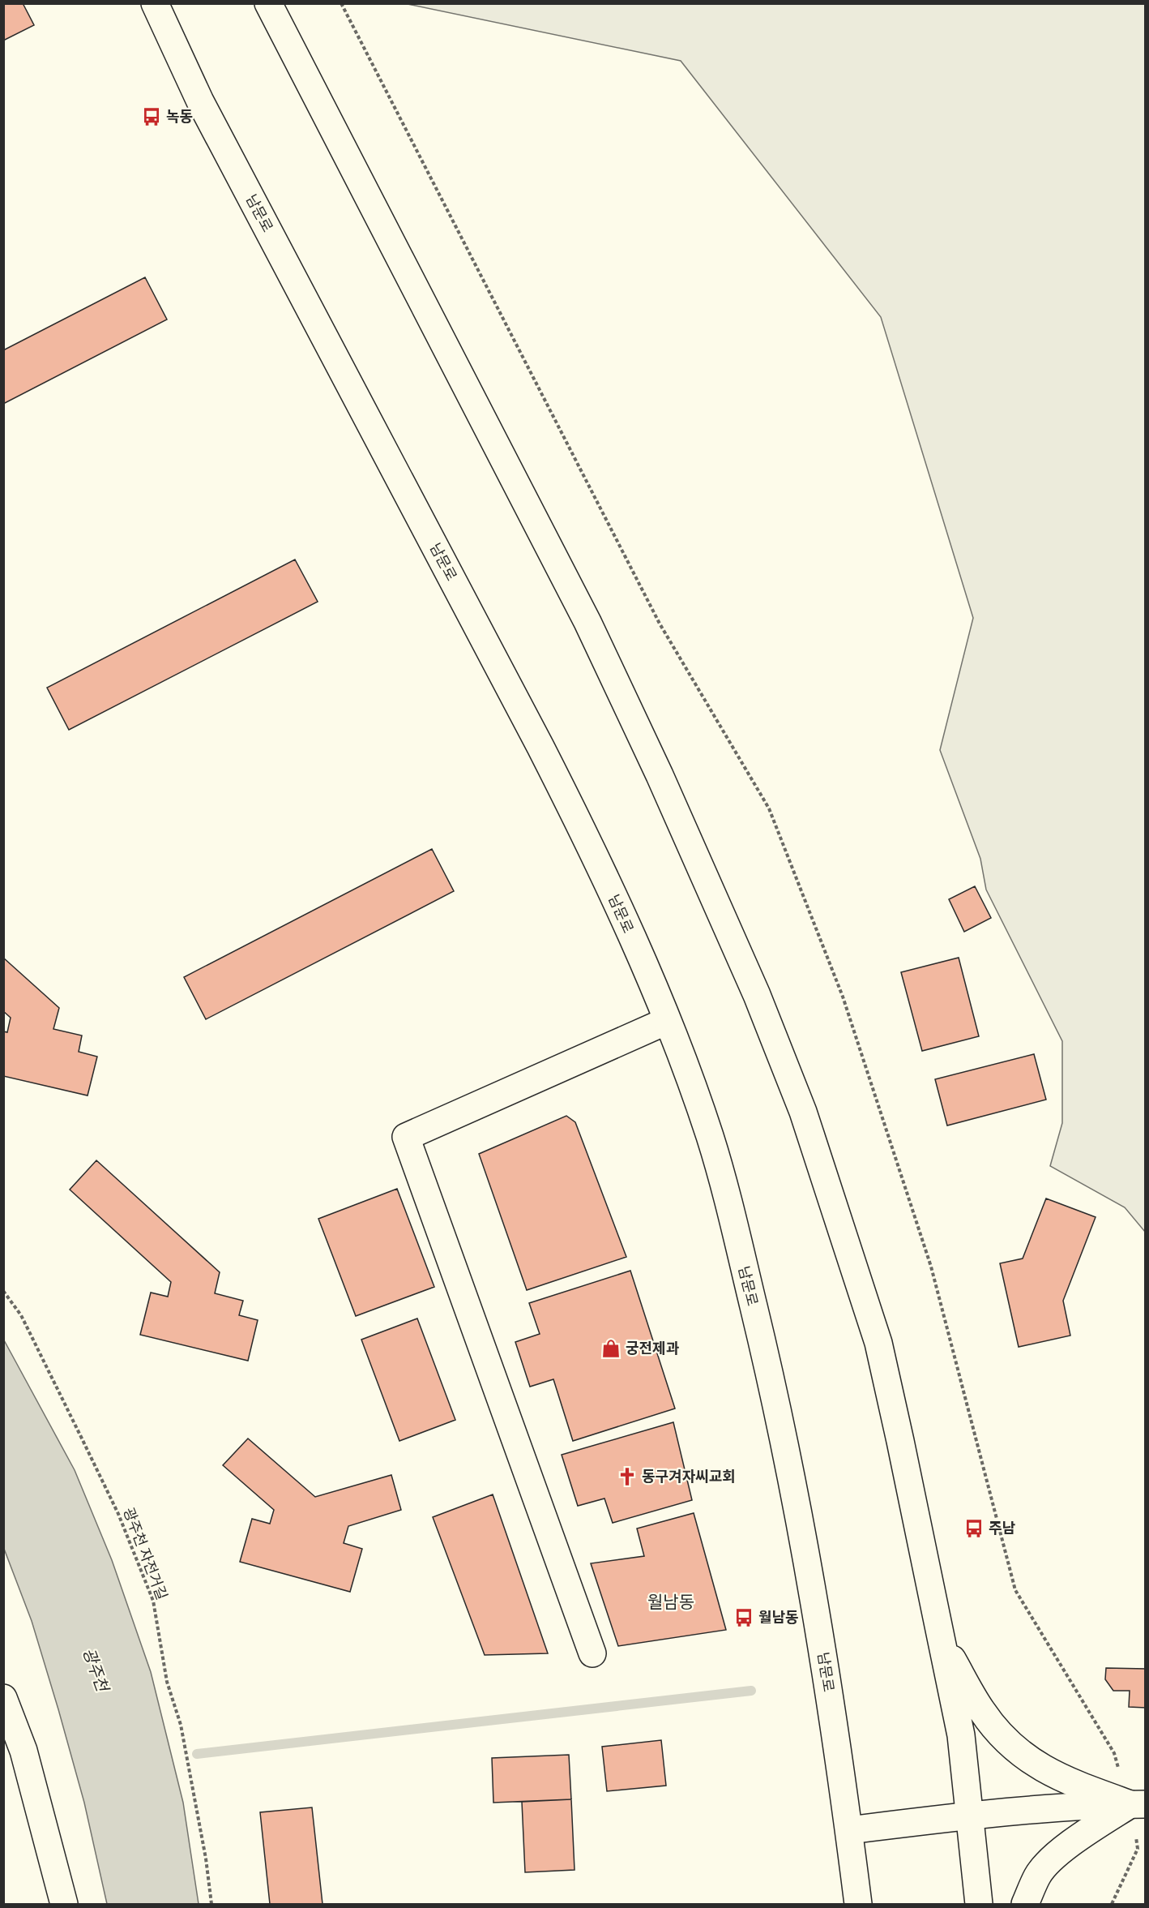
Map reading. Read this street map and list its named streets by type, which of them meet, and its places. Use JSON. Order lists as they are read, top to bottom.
{
  "streets": {
    "main road": ["남문로"],
    "path": ["광주천 자전거길"]
  },
  "districts": ["월남동"],
  "water": ["광주천"],
  "places": {
    "bus stop": ["녹동", "주남", "월남동"],
    "shop": ["궁전제과"],
    "church": ["동구겨자씨교회"]
  }
}
